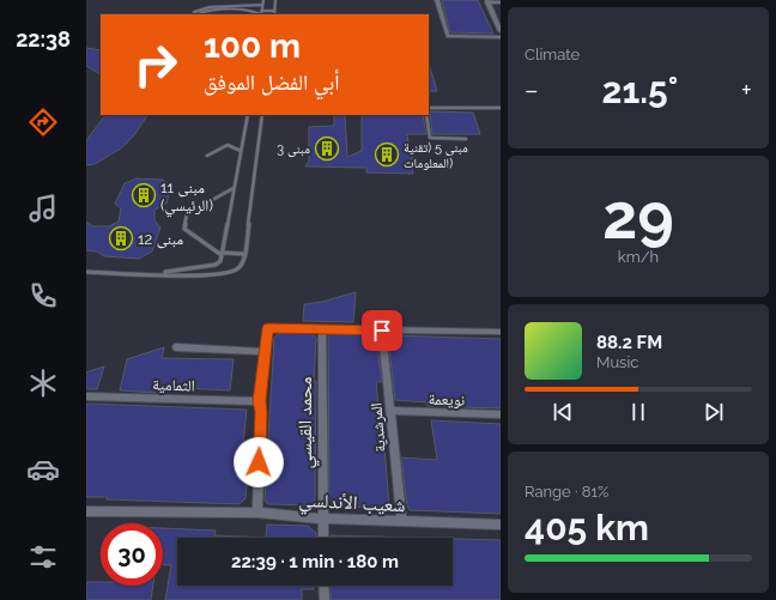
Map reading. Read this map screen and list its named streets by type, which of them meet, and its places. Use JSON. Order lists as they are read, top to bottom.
{
  "streets": {
    "street": [
      "الثمامية",
      "نويعمة",
      "محمد القيسي",
      "المرشدية",
      "شعيب الأندلسي"
    ]
  },
  "crossings": [
    ["نويعمة", "المرشدية"],
    ["محمد القيسي", "شعيب الأندلسي"],
    ["المرشدية", "شعيب الأندلسي"]
  ],
  "places": {
    "building": [
      "مبنى 3",
      "مبنى 5 (تقنية المعلومات)",
      "مبنى 11 (الرئيسي)",
      "مبنى 12"
    ]
  },
  "page": {
    "tabs": "22:38",
    "tile": [
      "Climate",
      ["29", "km/h"],
      ["Range · 81%", "405 km"]
    ],
    "turn": ["100 m", "أبي الفضل الموفق"],
    "heat": ["−", "21.5°", "+"],
    "song": ["88.2 FM", "Music"],
    "limit": "30",
    "trip": "22:39 · 1 min · 180 m"
  }
}
